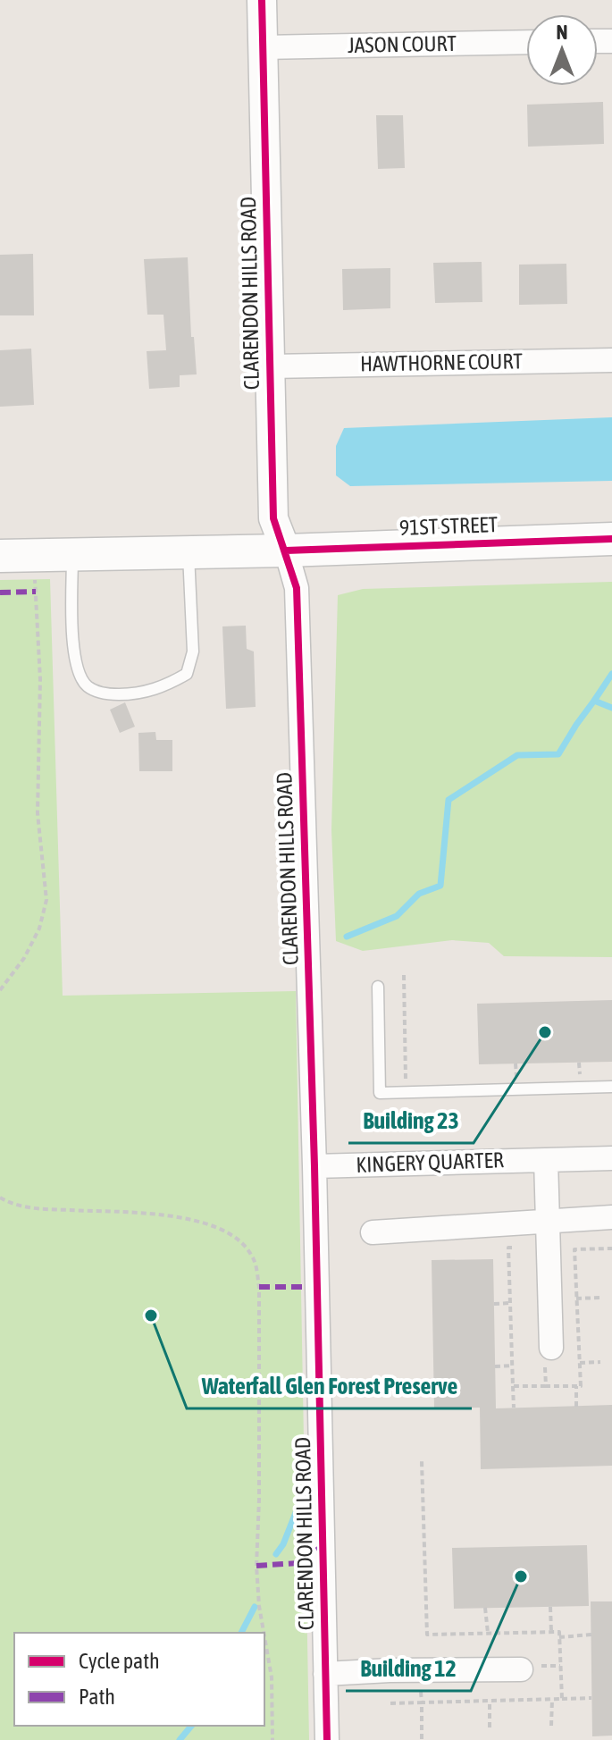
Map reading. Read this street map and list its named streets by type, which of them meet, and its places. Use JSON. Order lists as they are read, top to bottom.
{
  "streets": {
    "main road": ["91ST STREET"],
    "street": [
      "JASON COURT",
      "CLARENDON HILLS ROAD",
      "HAWTHORNE COURT",
      "KINGERY QUARTER"
    ]
  },
  "crossings": [
    ["JASON COURT", "CLARENDON HILLS ROAD"],
    ["CLARENDON HILLS ROAD", "HAWTHORNE COURT"],
    ["CLARENDON HILLS ROAD", "91ST STREET"],
    ["CLARENDON HILLS ROAD", "KINGERY QUARTER"]
  ],
  "places": ["Building 23", "Waterfall Glen Forest Preserve", "Building 12"],
  "legend": ["Cycle path", "Path"],
  "north": "top"
}
